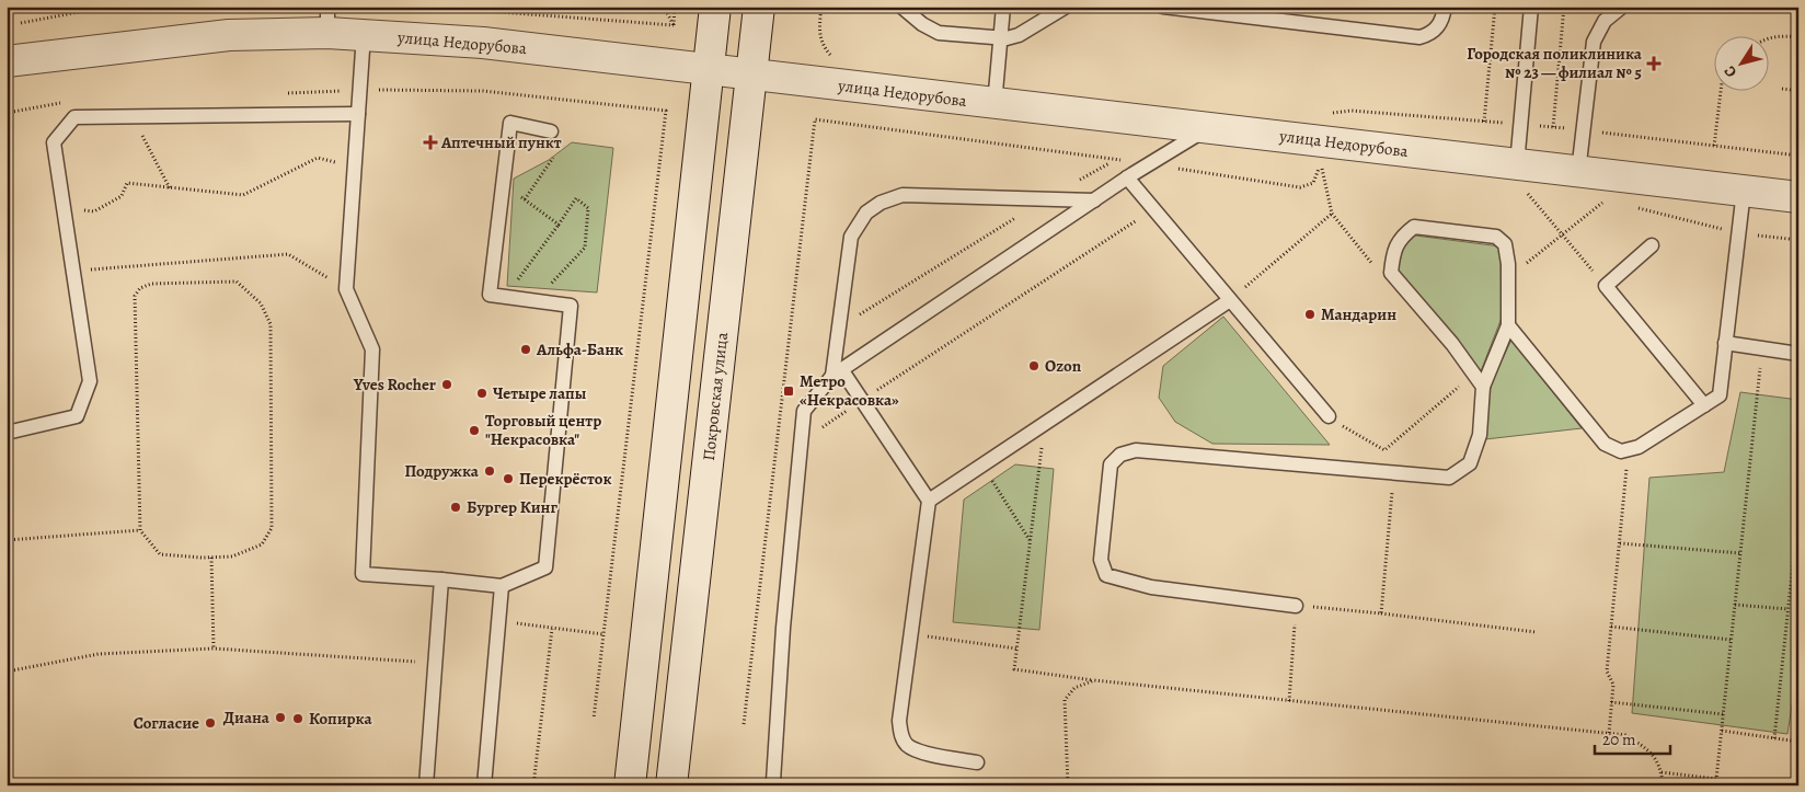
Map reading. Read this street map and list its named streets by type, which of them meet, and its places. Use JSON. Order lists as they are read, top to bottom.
{
  "streets": {
    "street": ["улица Недорубова", "Покровская улица"]
  },
  "crossings": [
    ["улица Недорубова", "Покровская улица"]
  ],
  "places": {
    "health": ["Городская поликлиника № 23 — филиал № 5", "Аптечный пункт"],
    "other": [
      "Мандарин",
      "Альфа-Банк",
      "Ozon",
      "Yves Rocher",
      "Четыре лапы",
      "Торговый центр \"Некрасовка\"",
      "Подружка",
      "Перекрёсток",
      "Бургер Кинг",
      "Диана",
      "Копирка",
      "Согласие"
    ],
    "transit": ["Метро «Некрасовка»"]
  },
  "scale_bar": "20 m",
  "north": "bottom left"
}
